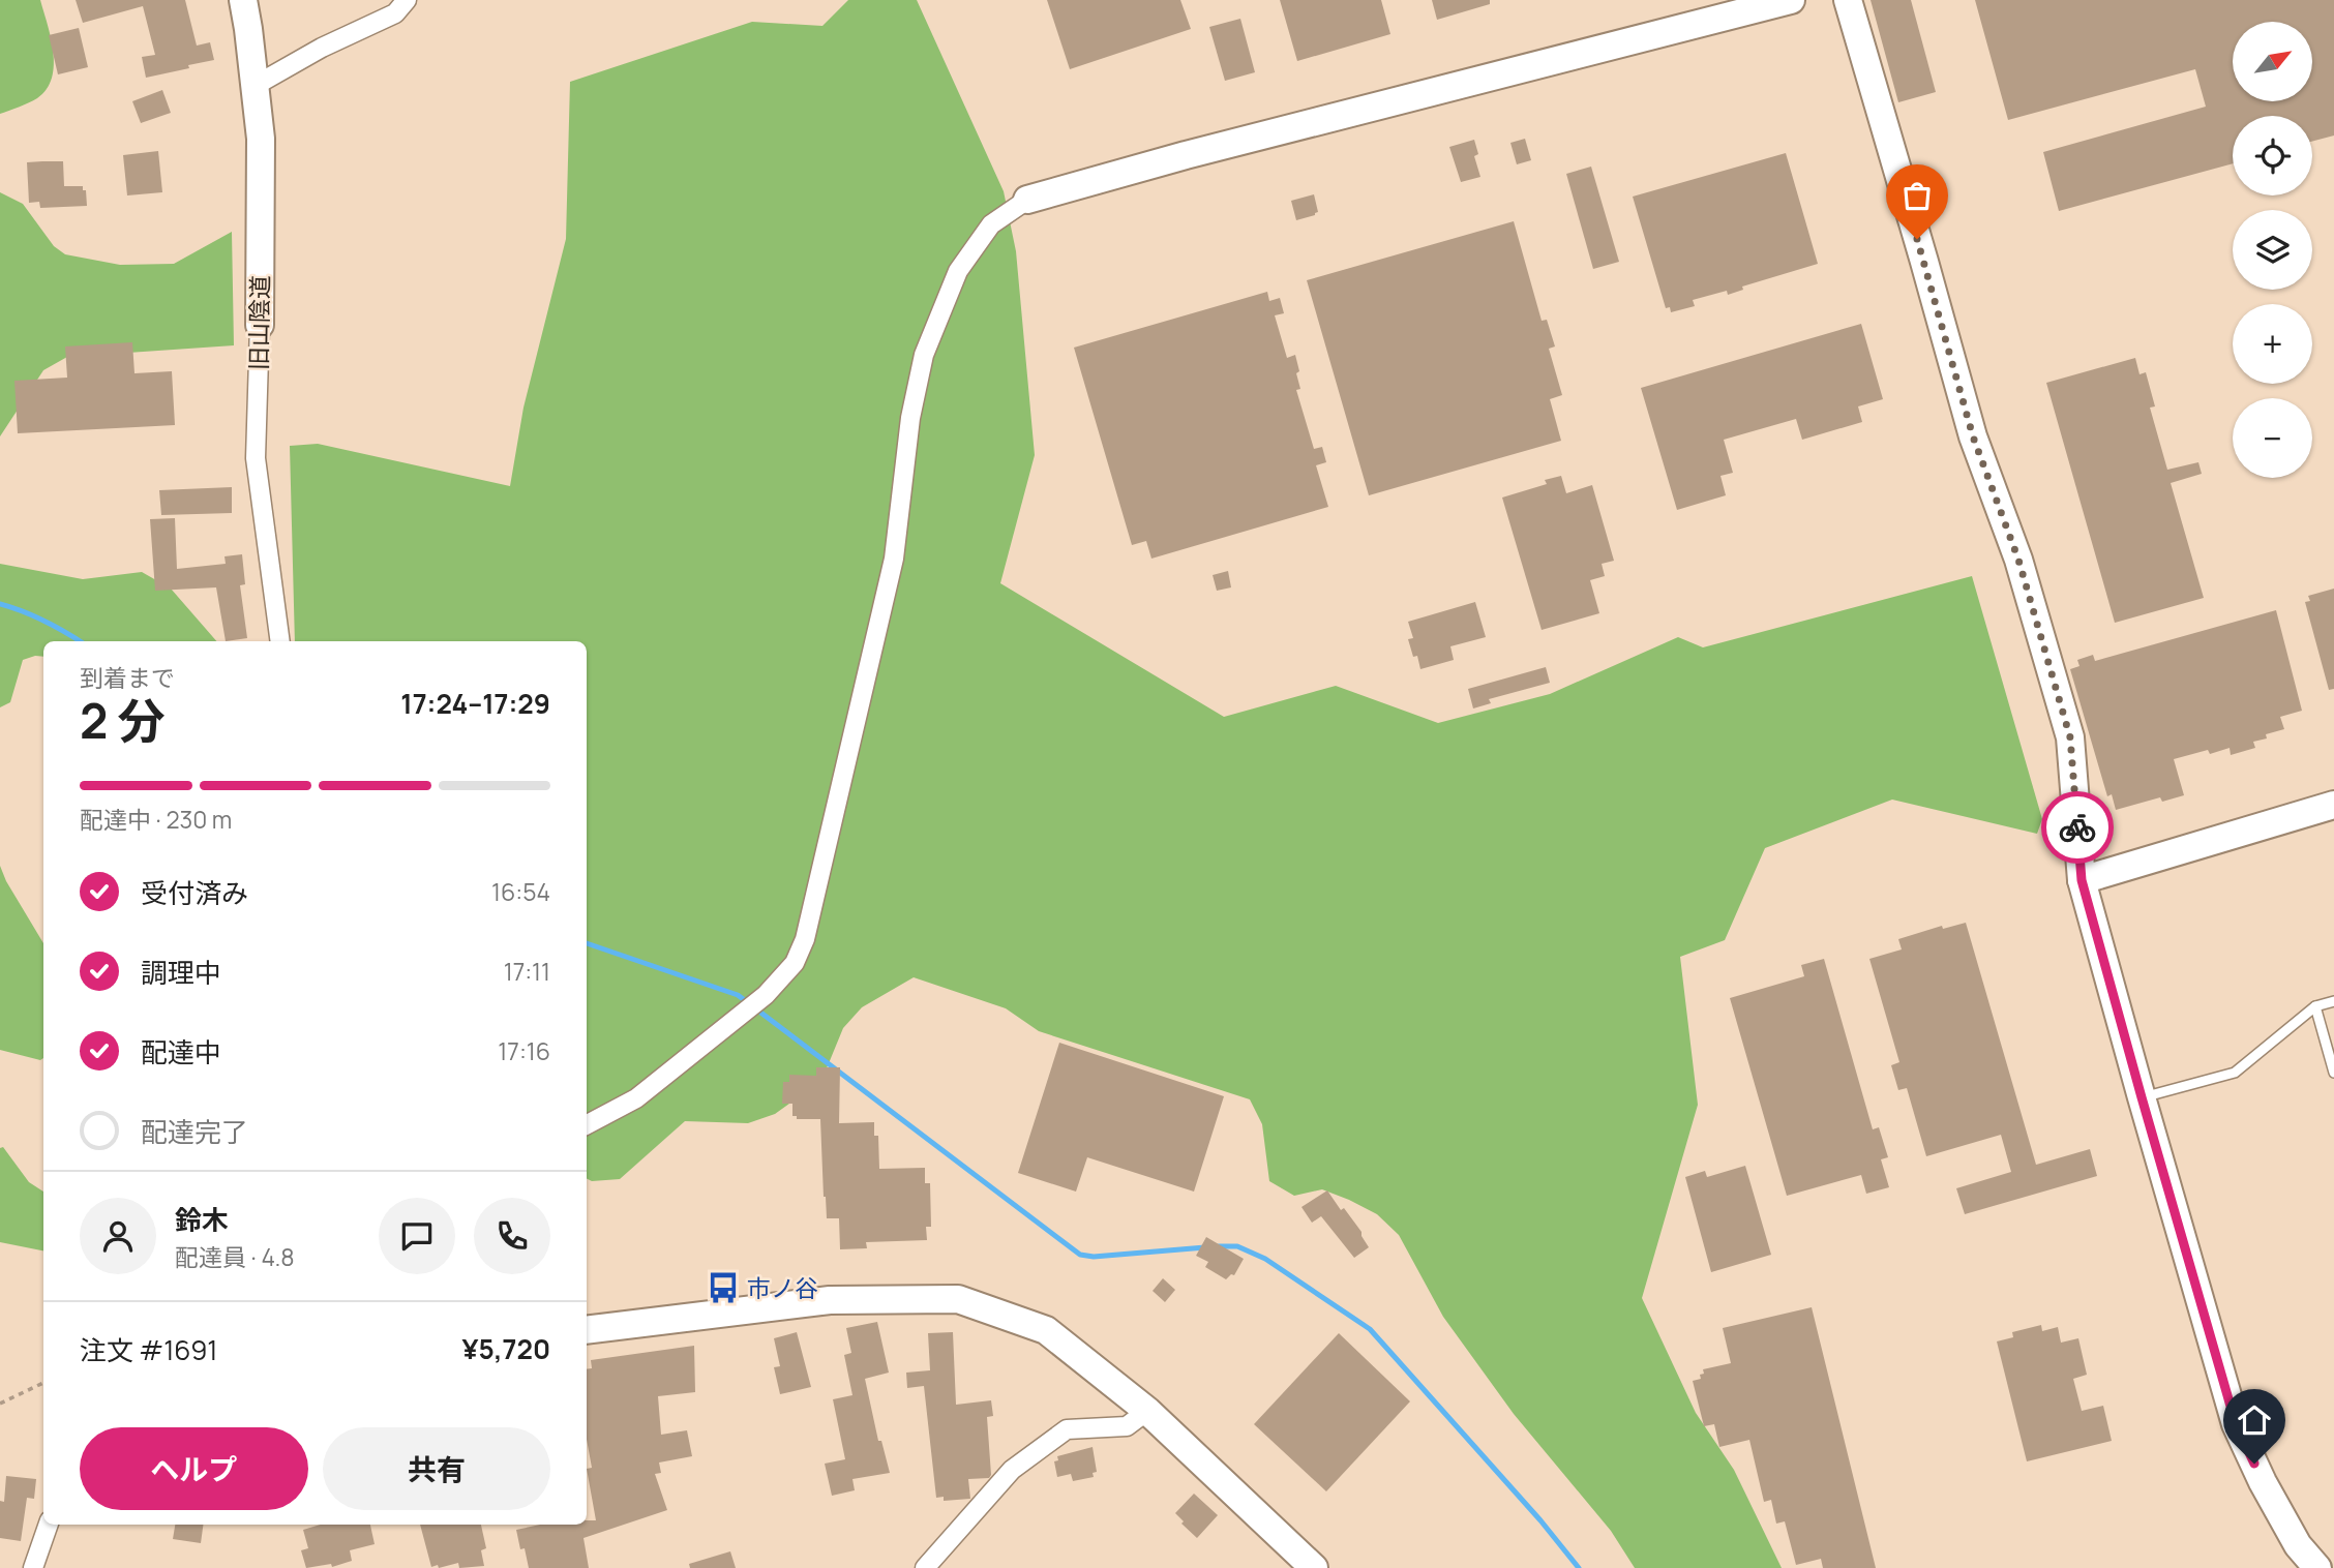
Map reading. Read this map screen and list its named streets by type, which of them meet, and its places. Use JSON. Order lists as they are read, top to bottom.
{
  "streets": {
    "street": ["旧山陰道"]
  },
  "places": {
    "bus stop": ["市ノ谷"]
  },
  "north": "top right",
  "page": {
    "map_buttons": ["+", "−"],
    "heading": ["2 分", "到着まで", "17:24–17:29"],
    "panel": [
      "鈴木",
      "配達員 · 4.8",
      "注文 #1691",
      "¥5,720"
    ],
    "bar": "配達中 · 230 m",
    "list": [
      ["受付済み", "16:54"],
      ["調理中", "17:11"],
      ["配達中", "17:16"],
      "配達完了"
    ],
    "buttons": ["ヘルプ", "共有"]
  }
}
